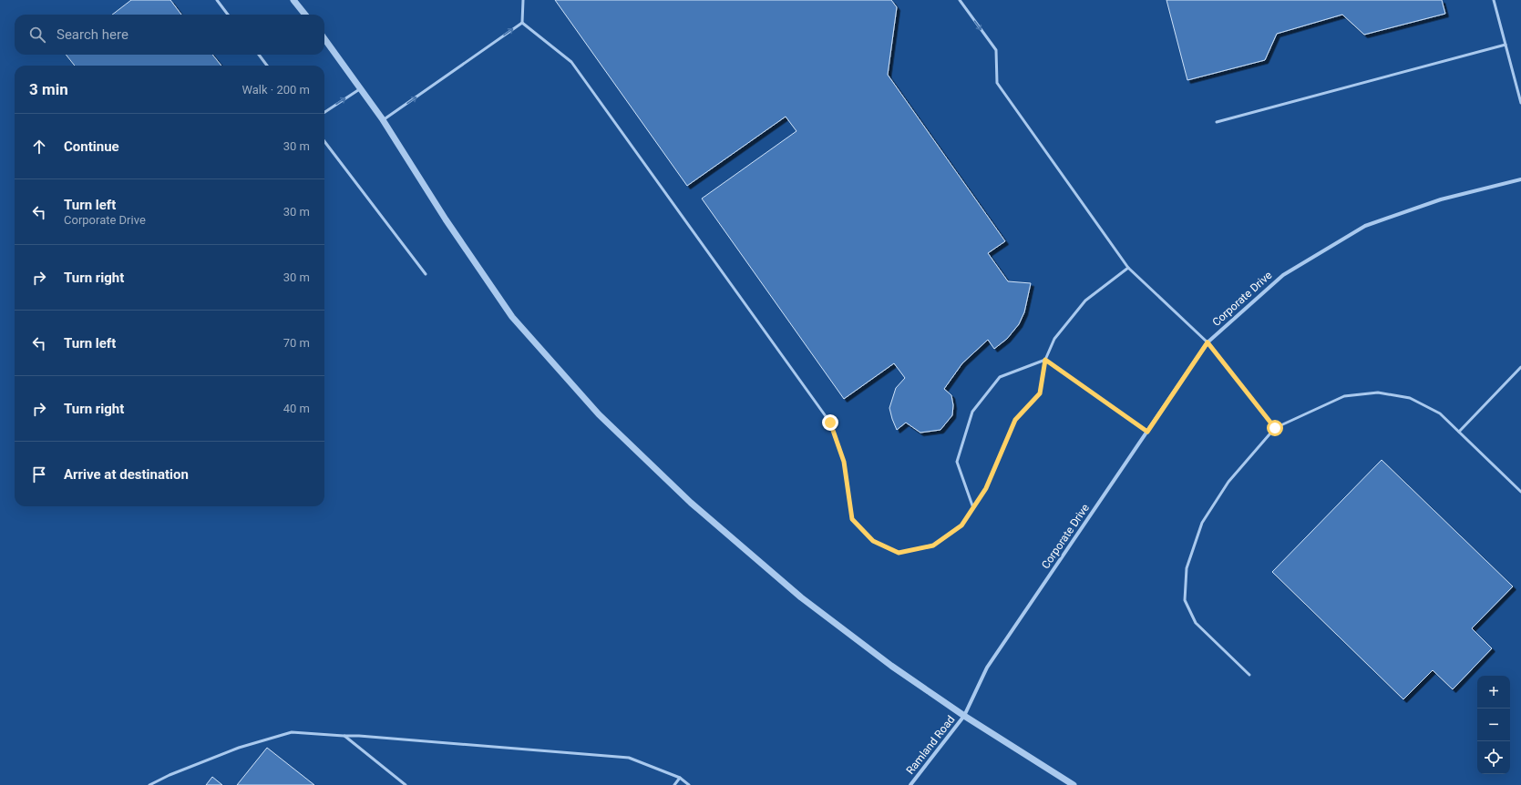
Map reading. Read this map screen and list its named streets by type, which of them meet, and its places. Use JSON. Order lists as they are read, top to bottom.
{
  "streets": {
    "street": ["Corporate Drive", "Ramland Road"]
  },
  "crossings": [
    ["Corporate Drive", "Ramland Road"]
  ],
  "page": {
    "search": "Search here",
    "heading": ["3 min", "Walk · 200 m"],
    "list": [
      ["Continue", "30 m"],
      ["Turn left", "Corporate Drive", "30 m"],
      ["Turn right", "30 m"],
      ["Turn left", "70 m"],
      ["Turn right", "40 m"],
      "Arrive at destination"
    ],
    "map_buttons": ["+", "−"]
  }
}
